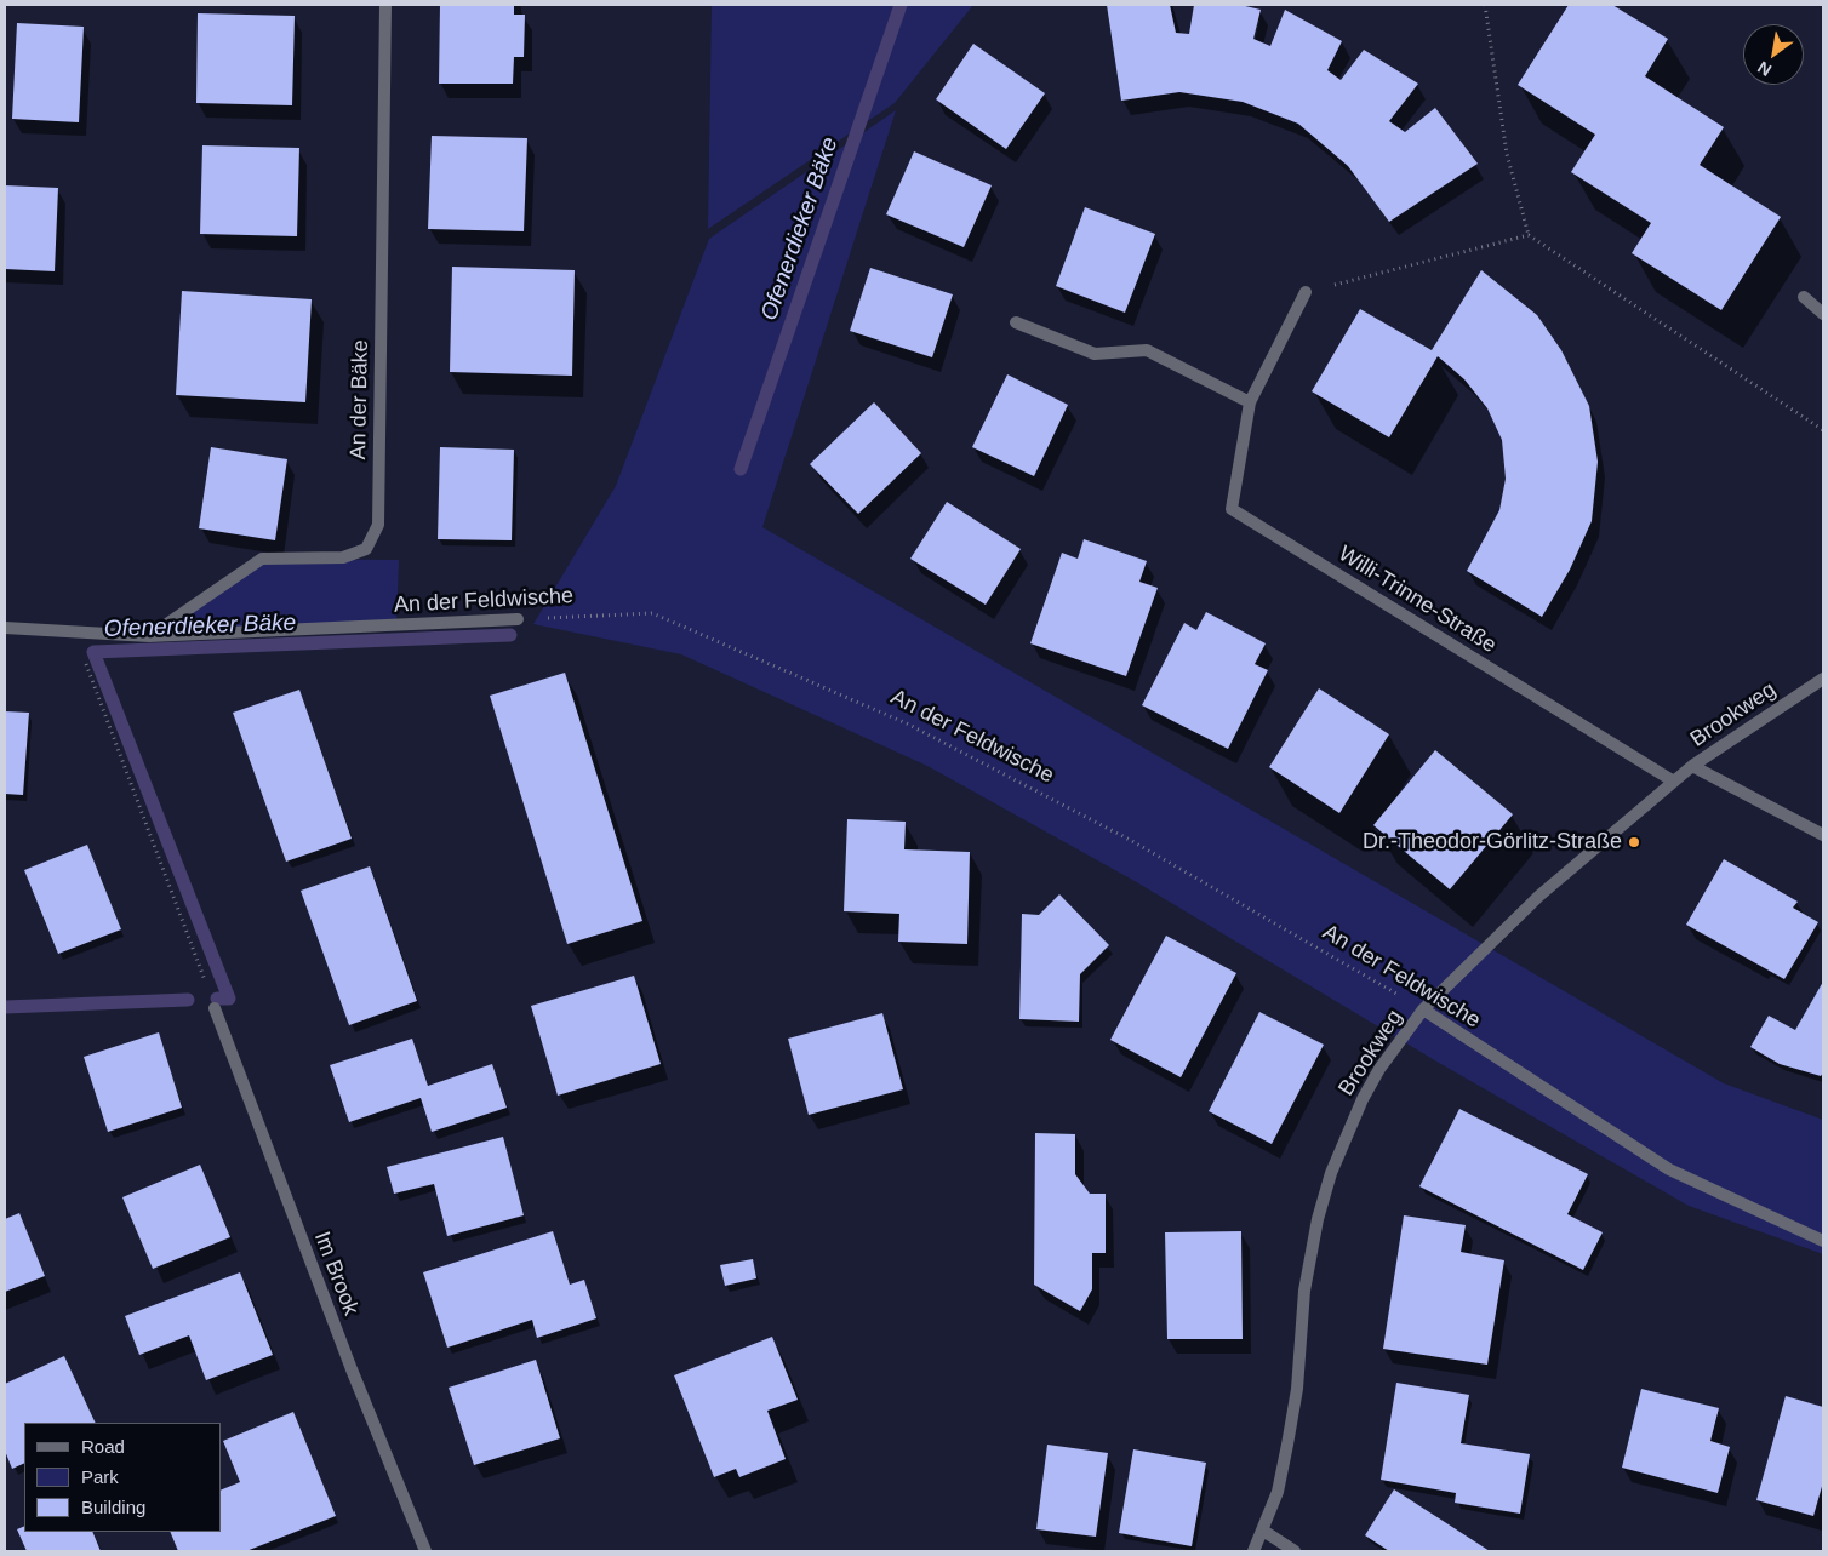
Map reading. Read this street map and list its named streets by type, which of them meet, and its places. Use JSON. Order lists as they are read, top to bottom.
{
  "streets": {
    "street": [
      "An der Bäke",
      "Willi-Trinne-Straße",
      "An der Feldwische",
      "Brookweg",
      "Im Brook"
    ]
  },
  "crossings": [
    ["An der Bäke", "An der Feldwische"],
    ["Willi-Trinne-Straße", "Brookweg"],
    ["An der Feldwische", "Brookweg"]
  ],
  "water": ["Ofenerdieker Bäke"],
  "places": ["Dr.-Theodor-Görlitz-Straße"],
  "legend": ["Road", "Park", "Building"],
  "north": "bottom left"
}
